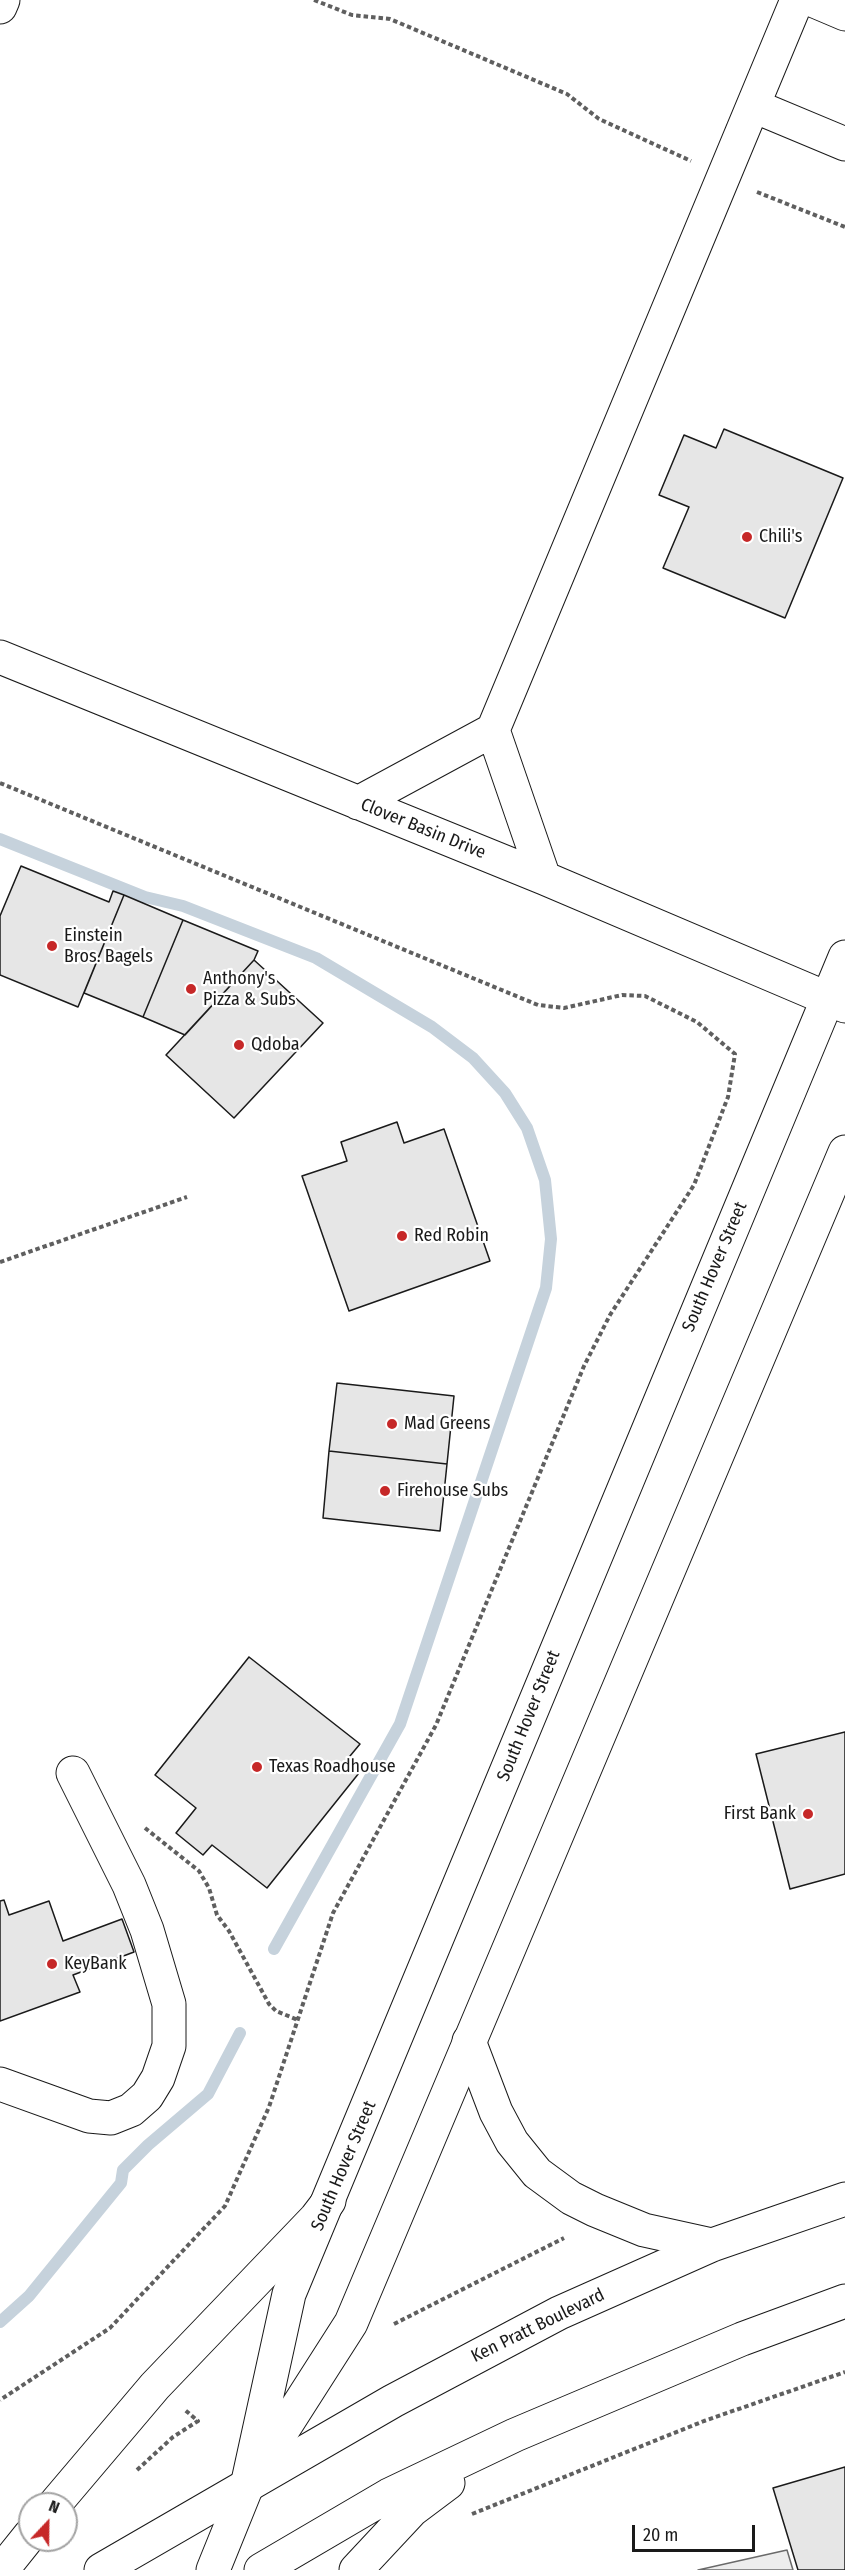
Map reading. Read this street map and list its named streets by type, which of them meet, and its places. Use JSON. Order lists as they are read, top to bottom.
{
  "streets": {
    "main road": ["Clover Basin Drive", "South Hover Street", "Ken Pratt Boulevard"]
  },
  "crossings": [
    ["Clover Basin Drive", "South Hover Street"],
    ["South Hover Street", "Ken Pratt Boulevard"]
  ],
  "places": [
    "Chili's",
    "Einstein Bros. Bagels",
    "Anthony's Pizza & Subs",
    "Qdoba",
    "Red Robin",
    "Mad Greens",
    "Firehouse Subs",
    "Texas Roadhouse",
    "First Bank",
    "KeyBank"
  ],
  "scale_bar": "20 m",
  "north": "top"
}
